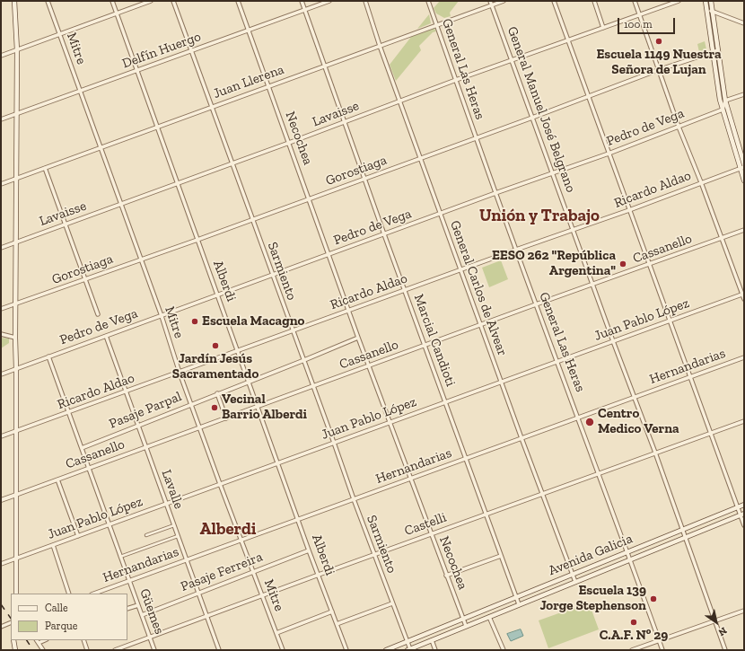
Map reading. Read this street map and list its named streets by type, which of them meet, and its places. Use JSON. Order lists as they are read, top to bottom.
{
  "streets": {
    "main road": ["Avenida Galicia"],
    "street": [
      "Mitre",
      "Delfín Huergo",
      "General Las Heras",
      "Juan Llerena",
      "General Manuel José Belgrano",
      "Lavaisse",
      "Pedro de Vega",
      "Necochea",
      "Gorostiaga",
      "Ricardo Aldao",
      "Cassanello",
      "Sarmiento",
      "Alberdi",
      "General Carlos de Alvear",
      "Juan Pablo López",
      "Marcial Candioti",
      "Hernandarias",
      "Pasaje Parpal",
      "Lavalle",
      "Castelli",
      "Pasaje Ferreira",
      "Güemes"
    ]
  },
  "crossings": [
    ["Mitre", "Delfín Huergo"],
    ["Mitre", "Juan Llerena"],
    ["Mitre", "Lavaisse"],
    ["Mitre", "Pedro de Vega"],
    ["Mitre", "Gorostiaga"],
    ["Mitre", "Ricardo Aldao"],
    ["Mitre", "Cassanello"],
    ["Mitre", "Juan Pablo López"],
    ["Mitre", "Hernandarias"],
    ["Mitre", "Pasaje Parpal"],
    ["Mitre", "Castelli"],
    ["Mitre", "Pasaje Ferreira"],
    ["Delfín Huergo", "Necochea"],
    ["Delfín Huergo", "Sarmiento"],
    ["Delfín Huergo", "Alberdi"],
    ["Delfín Huergo", "Marcial Candioti"],
    ["General Las Heras", "Juan Llerena"],
    ["General Las Heras", "Lavaisse"],
    ["General Las Heras", "Pedro de Vega"],
    ["General Las Heras", "Gorostiaga"],
    ["General Las Heras", "Ricardo Aldao"],
    ["General Las Heras", "Cassanello"],
    ["General Las Heras", "Juan Pablo López"],
    ["General Las Heras", "Hernandarias"],
    ["General Las Heras", "Castelli"],
    ["General Las Heras", "Avenida Galicia"],
    ["Juan Llerena", "General Manuel José Belgrano"],
    ["Juan Llerena", "Necochea"],
    ["Juan Llerena", "Sarmiento"],
    ["Juan Llerena", "Alberdi"],
    ["Juan Llerena", "General Carlos de Alvear"],
    ["Juan Llerena", "Marcial Candioti"],
    ["General Manuel José Belgrano", "Lavaisse"],
    ["General Manuel José Belgrano", "Pedro de Vega"],
    ["General Manuel José Belgrano", "Gorostiaga"],
    ["General Manuel José Belgrano", "Ricardo Aldao"],
    ["General Manuel José Belgrano", "Cassanello"],
    ["General Manuel José Belgrano", "Juan Pablo López"],
    ["General Manuel José Belgrano", "Hernandarias"],
    ["General Manuel José Belgrano", "Castelli"],
    ["General Manuel José Belgrano", "Avenida Galicia"],
    ["Lavaisse", "Necochea"],
    ["Lavaisse", "Sarmiento"],
    ["Lavaisse", "Alberdi"],
    ["Lavaisse", "General Carlos de Alvear"],
    ["Lavaisse", "Marcial Candioti"],
    ["Pedro de Vega", "Necochea"],
    ["Pedro de Vega", "Sarmiento"],
    ["Pedro de Vega", "Alberdi"],
    ["Pedro de Vega", "General Carlos de Alvear"],
    ["Pedro de Vega", "Marcial Candioti"],
    ["Pedro de Vega", "Lavalle"],
    ["Pedro de Vega", "Güemes"],
    ["Necochea", "Gorostiaga"],
    ["Necochea", "Ricardo Aldao"],
    ["Necochea", "Cassanello"],
    ["Necochea", "Juan Pablo López"],
    ["Necochea", "Hernandarias"],
    ["Necochea", "Pasaje Parpal"],
    ["Necochea", "Castelli"],
    ["Necochea", "Avenida Galicia"],
    ["Gorostiaga", "Sarmiento"],
    ["Gorostiaga", "Alberdi"],
    ["Gorostiaga", "General Carlos de Alvear"],
    ["Gorostiaga", "Marcial Candioti"],
    ["Ricardo Aldao", "Sarmiento"],
    ["Ricardo Aldao", "Alberdi"],
    ["Ricardo Aldao", "General Carlos de Alvear"],
    ["Ricardo Aldao", "Marcial Candioti"],
    ["Ricardo Aldao", "Lavalle"],
    ["Ricardo Aldao", "Güemes"],
    ["Cassanello", "Sarmiento"],
    ["Cassanello", "Alberdi"],
    ["Cassanello", "General Carlos de Alvear"],
    ["Cassanello", "Marcial Candioti"],
    ["Cassanello", "Lavalle"],
    ["Cassanello", "Güemes"],
    ["Sarmiento", "Juan Pablo López"],
    ["Sarmiento", "Hernandarias"],
    ["Sarmiento", "Pasaje Parpal"],
    ["Sarmiento", "Castelli"],
    ["Sarmiento", "Avenida Galicia"],
    ["Alberdi", "Juan Pablo López"],
    ["Alberdi", "Hernandarias"],
    ["Alberdi", "Pasaje Parpal"],
    ["Alberdi", "Castelli"],
    ["Alberdi", "Pasaje Ferreira"],
    ["General Carlos de Alvear", "Juan Pablo López"],
    ["General Carlos de Alvear", "Hernandarias"],
    ["General Carlos de Alvear", "Castelli"],
    ["General Carlos de Alvear", "Avenida Galicia"],
    ["Juan Pablo López", "Marcial Candioti"],
    ["Juan Pablo López", "Lavalle"],
    ["Juan Pablo López", "Güemes"],
    ["Marcial Candioti", "Hernandarias"],
    ["Marcial Candioti", "Castelli"],
    ["Marcial Candioti", "Avenida Galicia"],
    ["Hernandarias", "Lavalle"],
    ["Hernandarias", "Güemes"],
    ["Pasaje Parpal", "Lavalle"],
    ["Pasaje Parpal", "Güemes"],
    ["Lavalle", "Castelli"],
    ["Lavalle", "Pasaje Ferreira"],
    ["Castelli", "Güemes"],
    ["Pasaje Ferreira", "Güemes"]
  ],
  "districts": ["Unión y Trabajo", "Alberdi"],
  "places": [
    "Escuela 1149 Nuestra Señora de Lujan",
    "EESO 262 \"República Argentina\"",
    "Escuela Macagno",
    "Jardín Jesús Sacramentado",
    "Vecinal Barrio Alberdi",
    "Centro Medico Verna",
    "Escuela 139 Jorge Stephenson",
    "C.A.F. Nº 29"
  ],
  "legend": ["Calle", "Parque"],
  "scale_bar": "100 m",
  "north": "bottom right"
}
